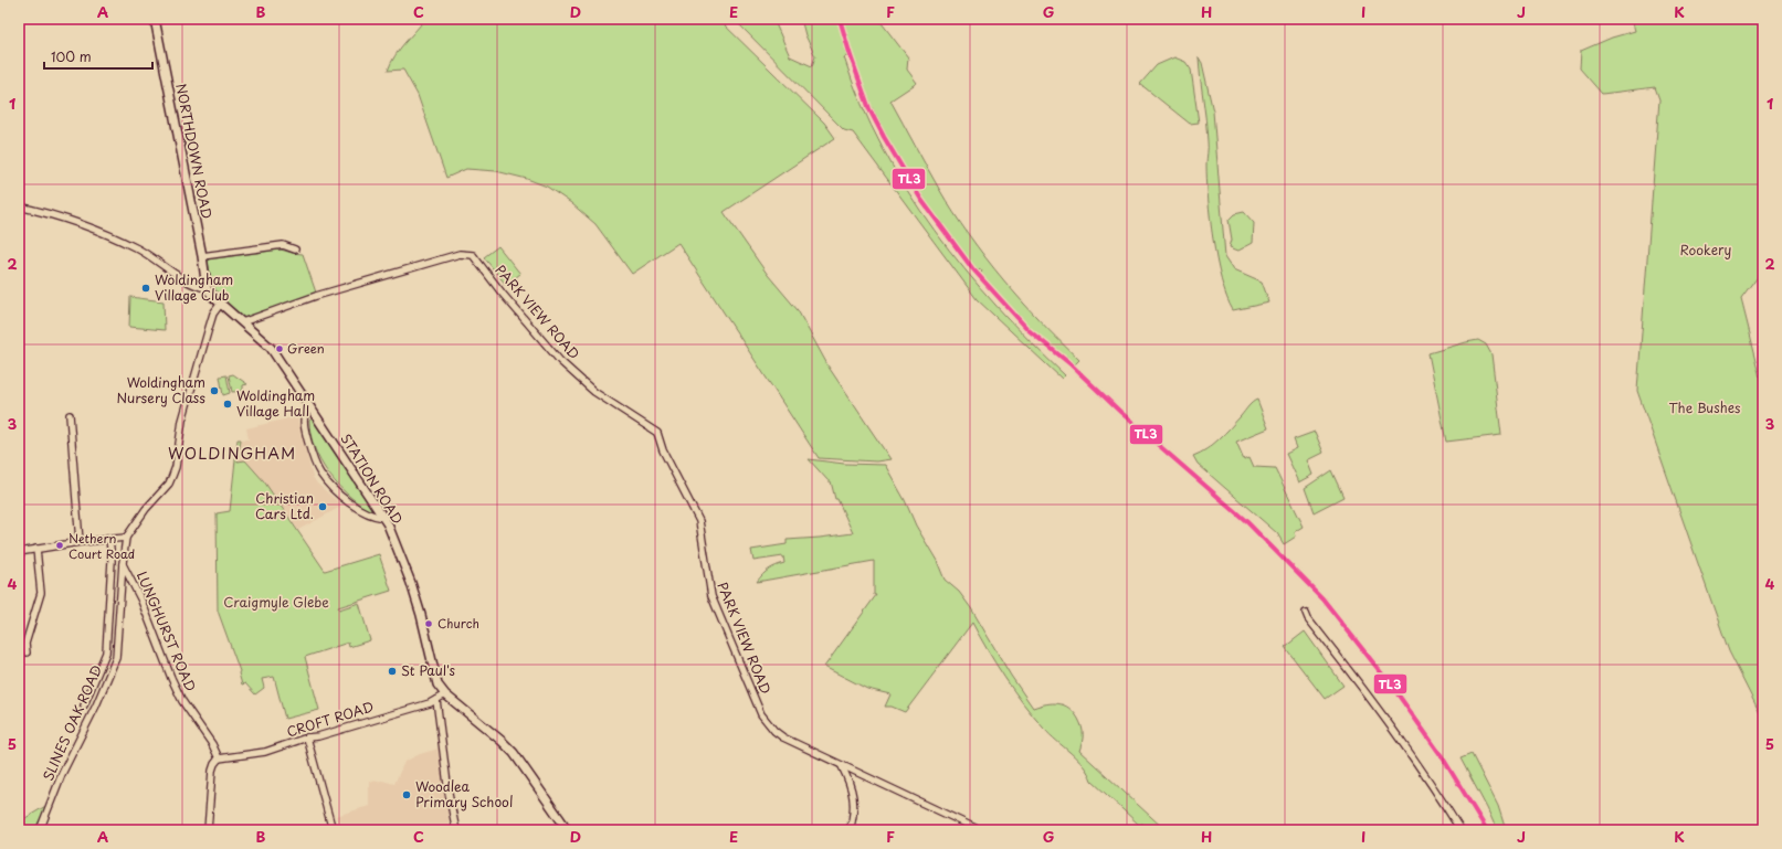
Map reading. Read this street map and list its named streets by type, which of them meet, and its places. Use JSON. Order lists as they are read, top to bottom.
{
  "streets": {
    "street": [
      "NORTHDOWN ROAD",
      "PARK VIEW ROAD",
      "STATION ROAD",
      "LUNGHURST ROAD",
      "CROFT ROAD",
      "SLINES OAK ROAD"
    ]
  },
  "crossings": [
    ["NORTHDOWN ROAD", "STATION ROAD"],
    ["PARK VIEW ROAD", "STATION ROAD"],
    ["STATION ROAD", "CROFT ROAD"],
    ["STATION ROAD", "SLINES OAK ROAD"],
    ["LUNGHURST ROAD", "CROFT ROAD"],
    ["LUNGHURST ROAD", "SLINES OAK ROAD"]
  ],
  "districts": ["WOLDINGHAM"],
  "parks": ["Rookery", "The Bushes", "Craigmyle Glebe"],
  "places": [
    "Woldingham Village Club",
    "Green",
    "Woldingham Nursery Class",
    "Woldingham Village Hall",
    "Christian Cars Ltd.",
    "Nethern Court Road",
    "Church",
    "St Paul's",
    "Woodlea Primary School"
  ],
  "lines": ["transit line TL3"],
  "scale_bar": "100 m",
  "grid": {
    "columns": [
      "A",
      "B",
      "C",
      "D",
      "E",
      "F",
      "G",
      "H",
      "I",
      "J",
      "K"
    ],
    "rows": [
      "1",
      "2",
      "3",
      "4",
      "5"
    ]
  }
}
